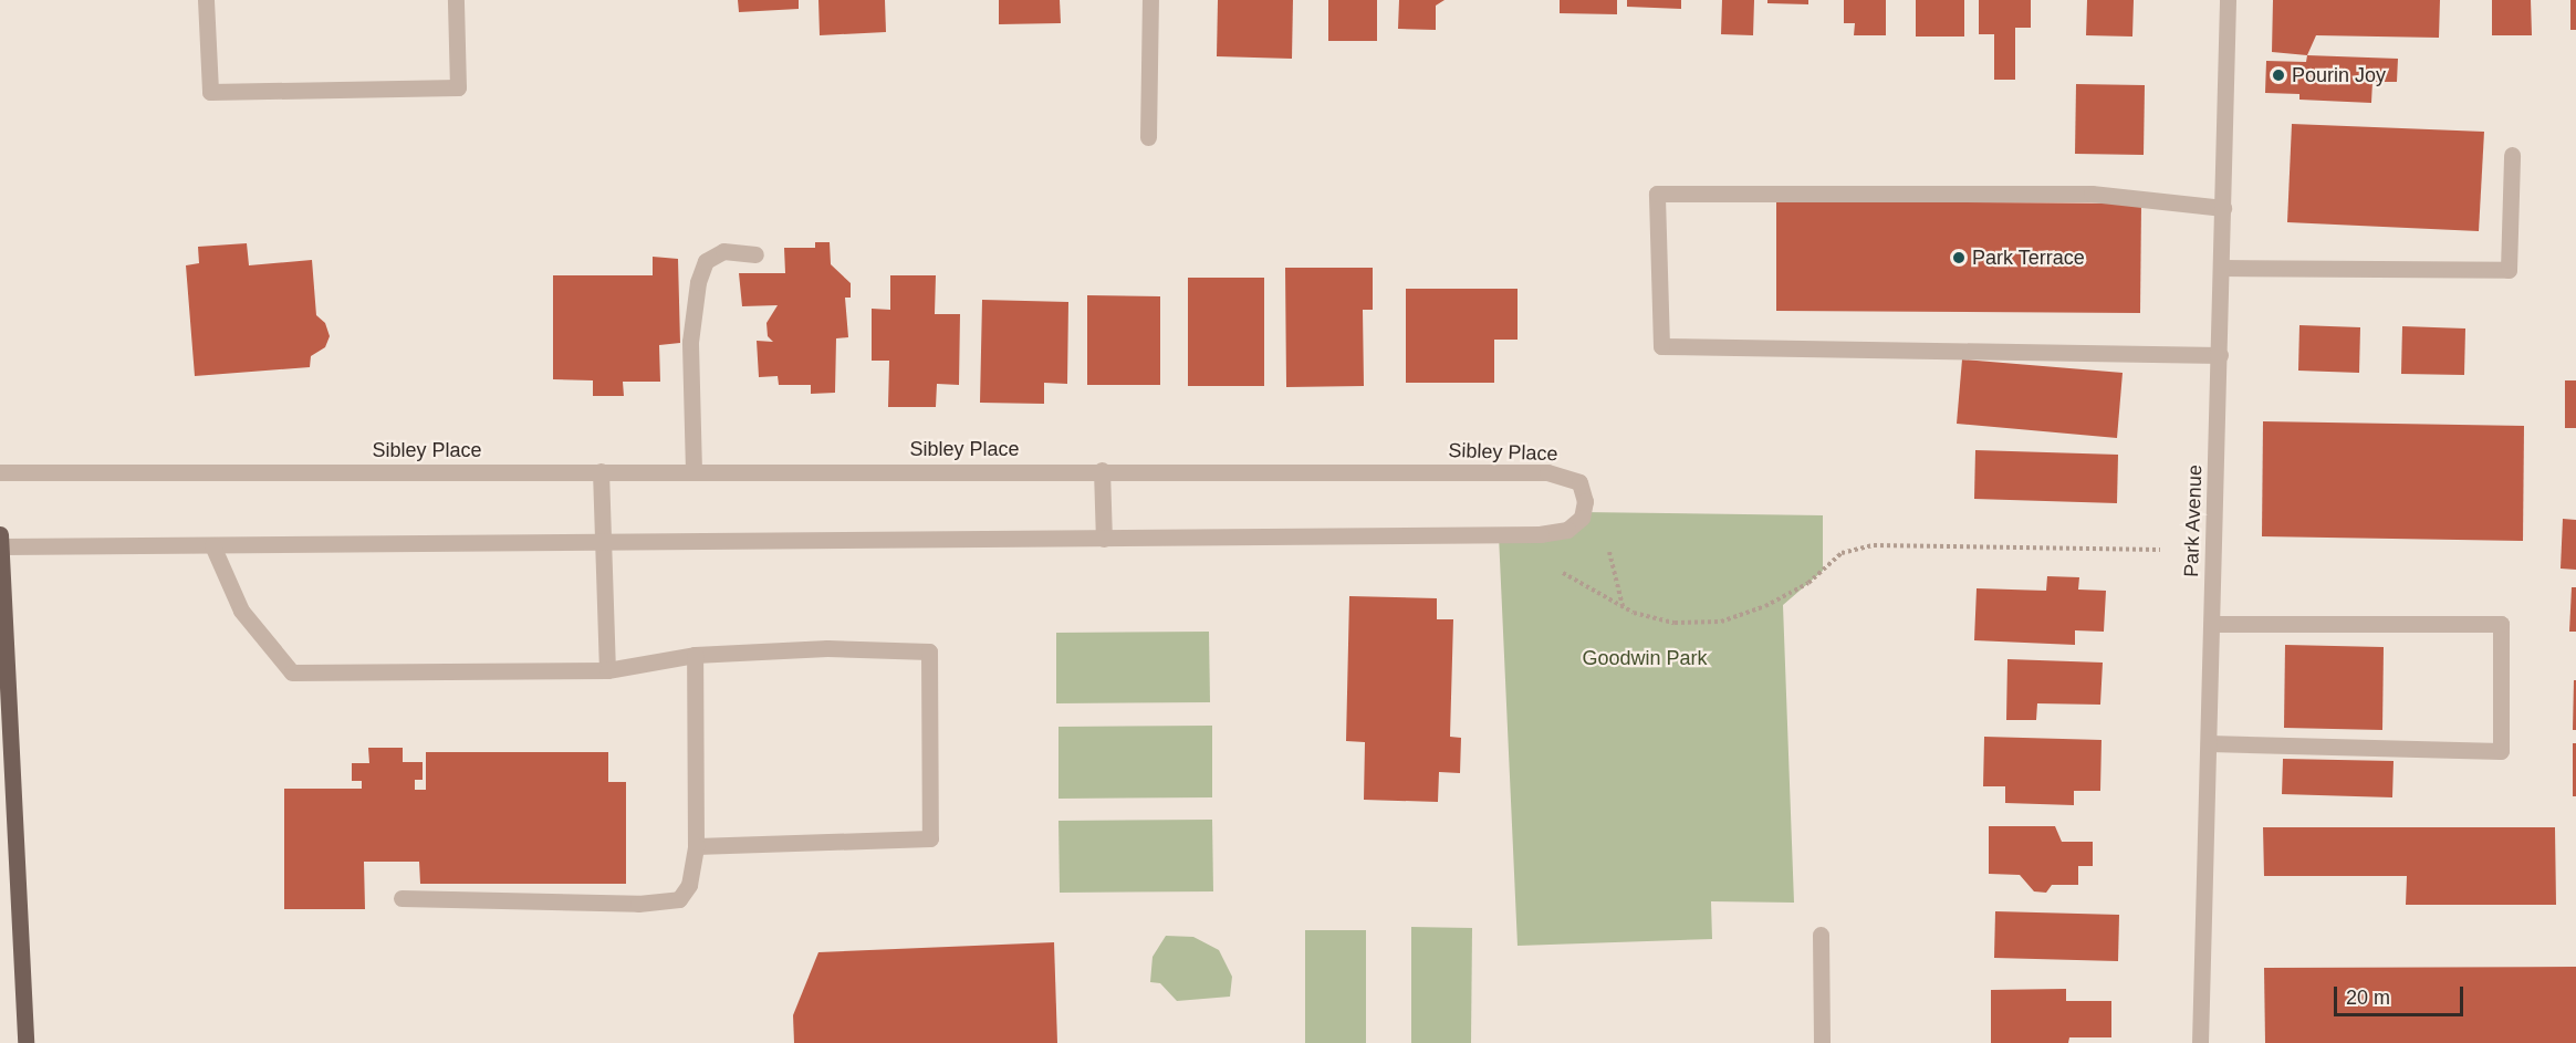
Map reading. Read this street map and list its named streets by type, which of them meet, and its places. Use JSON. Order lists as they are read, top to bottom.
{
  "streets": {
    "street": ["Sibley Place", "Park Avenue"]
  },
  "parks": ["Goodwin Park"],
  "places": ["Pourin Joy", "Park Terrace"],
  "scale_bar": "20 m"
}
